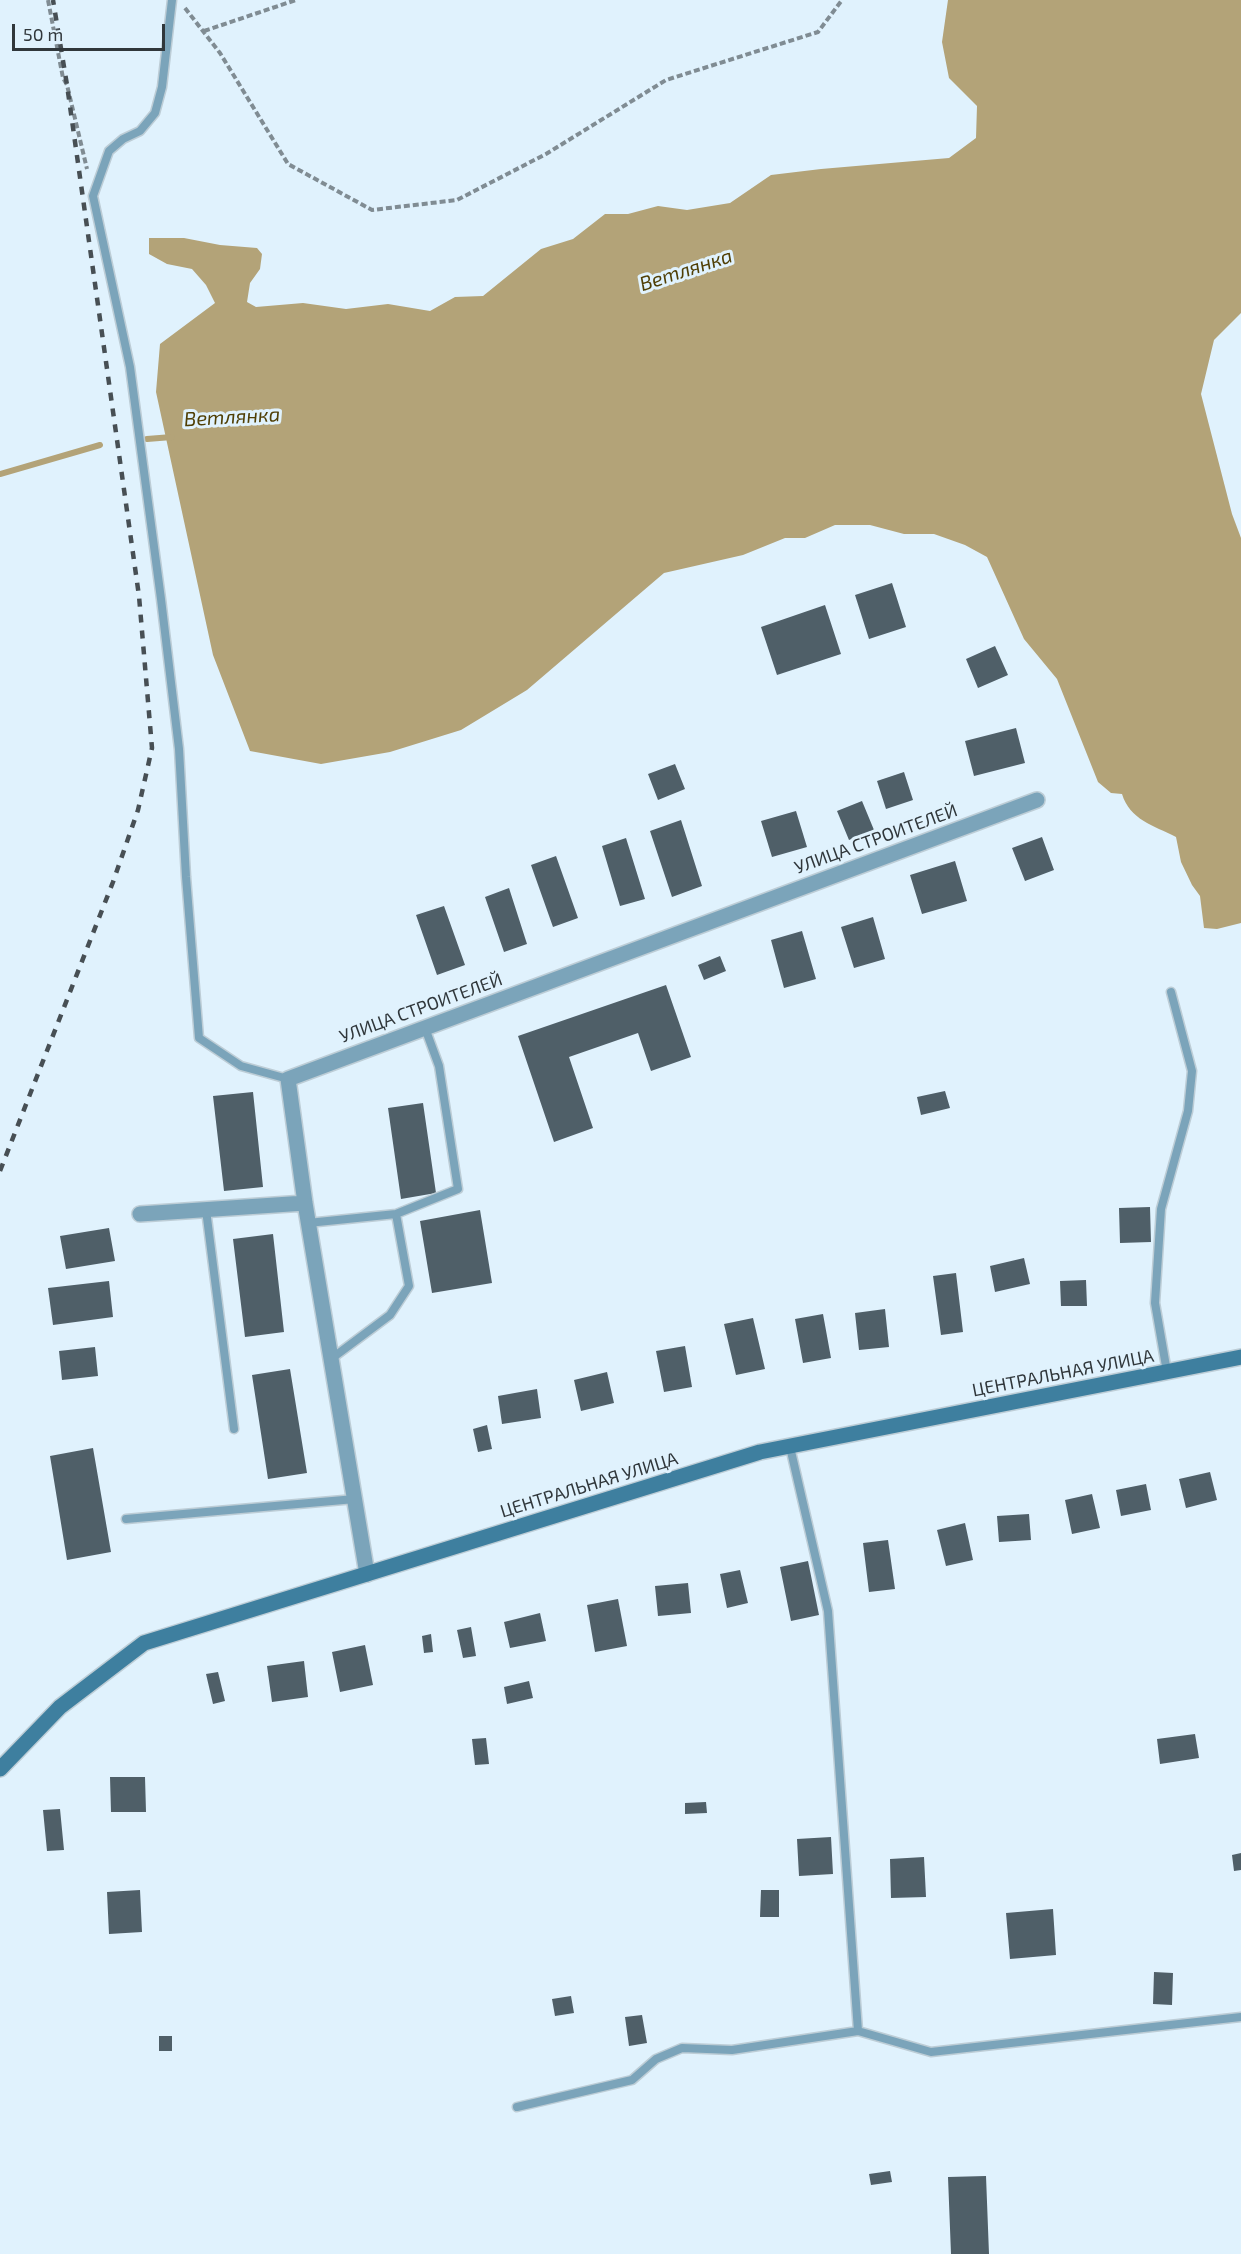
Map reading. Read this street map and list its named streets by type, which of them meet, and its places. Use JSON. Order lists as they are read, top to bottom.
{
  "streets": {
    "main road": ["ЦЕНТРАЛЬНАЯ УЛИЦА"],
    "street": ["УЛИЦА СТРОИТЕЛЕЙ"]
  },
  "water": ["Ветлянка"],
  "scale_bar": "50 m"
}
